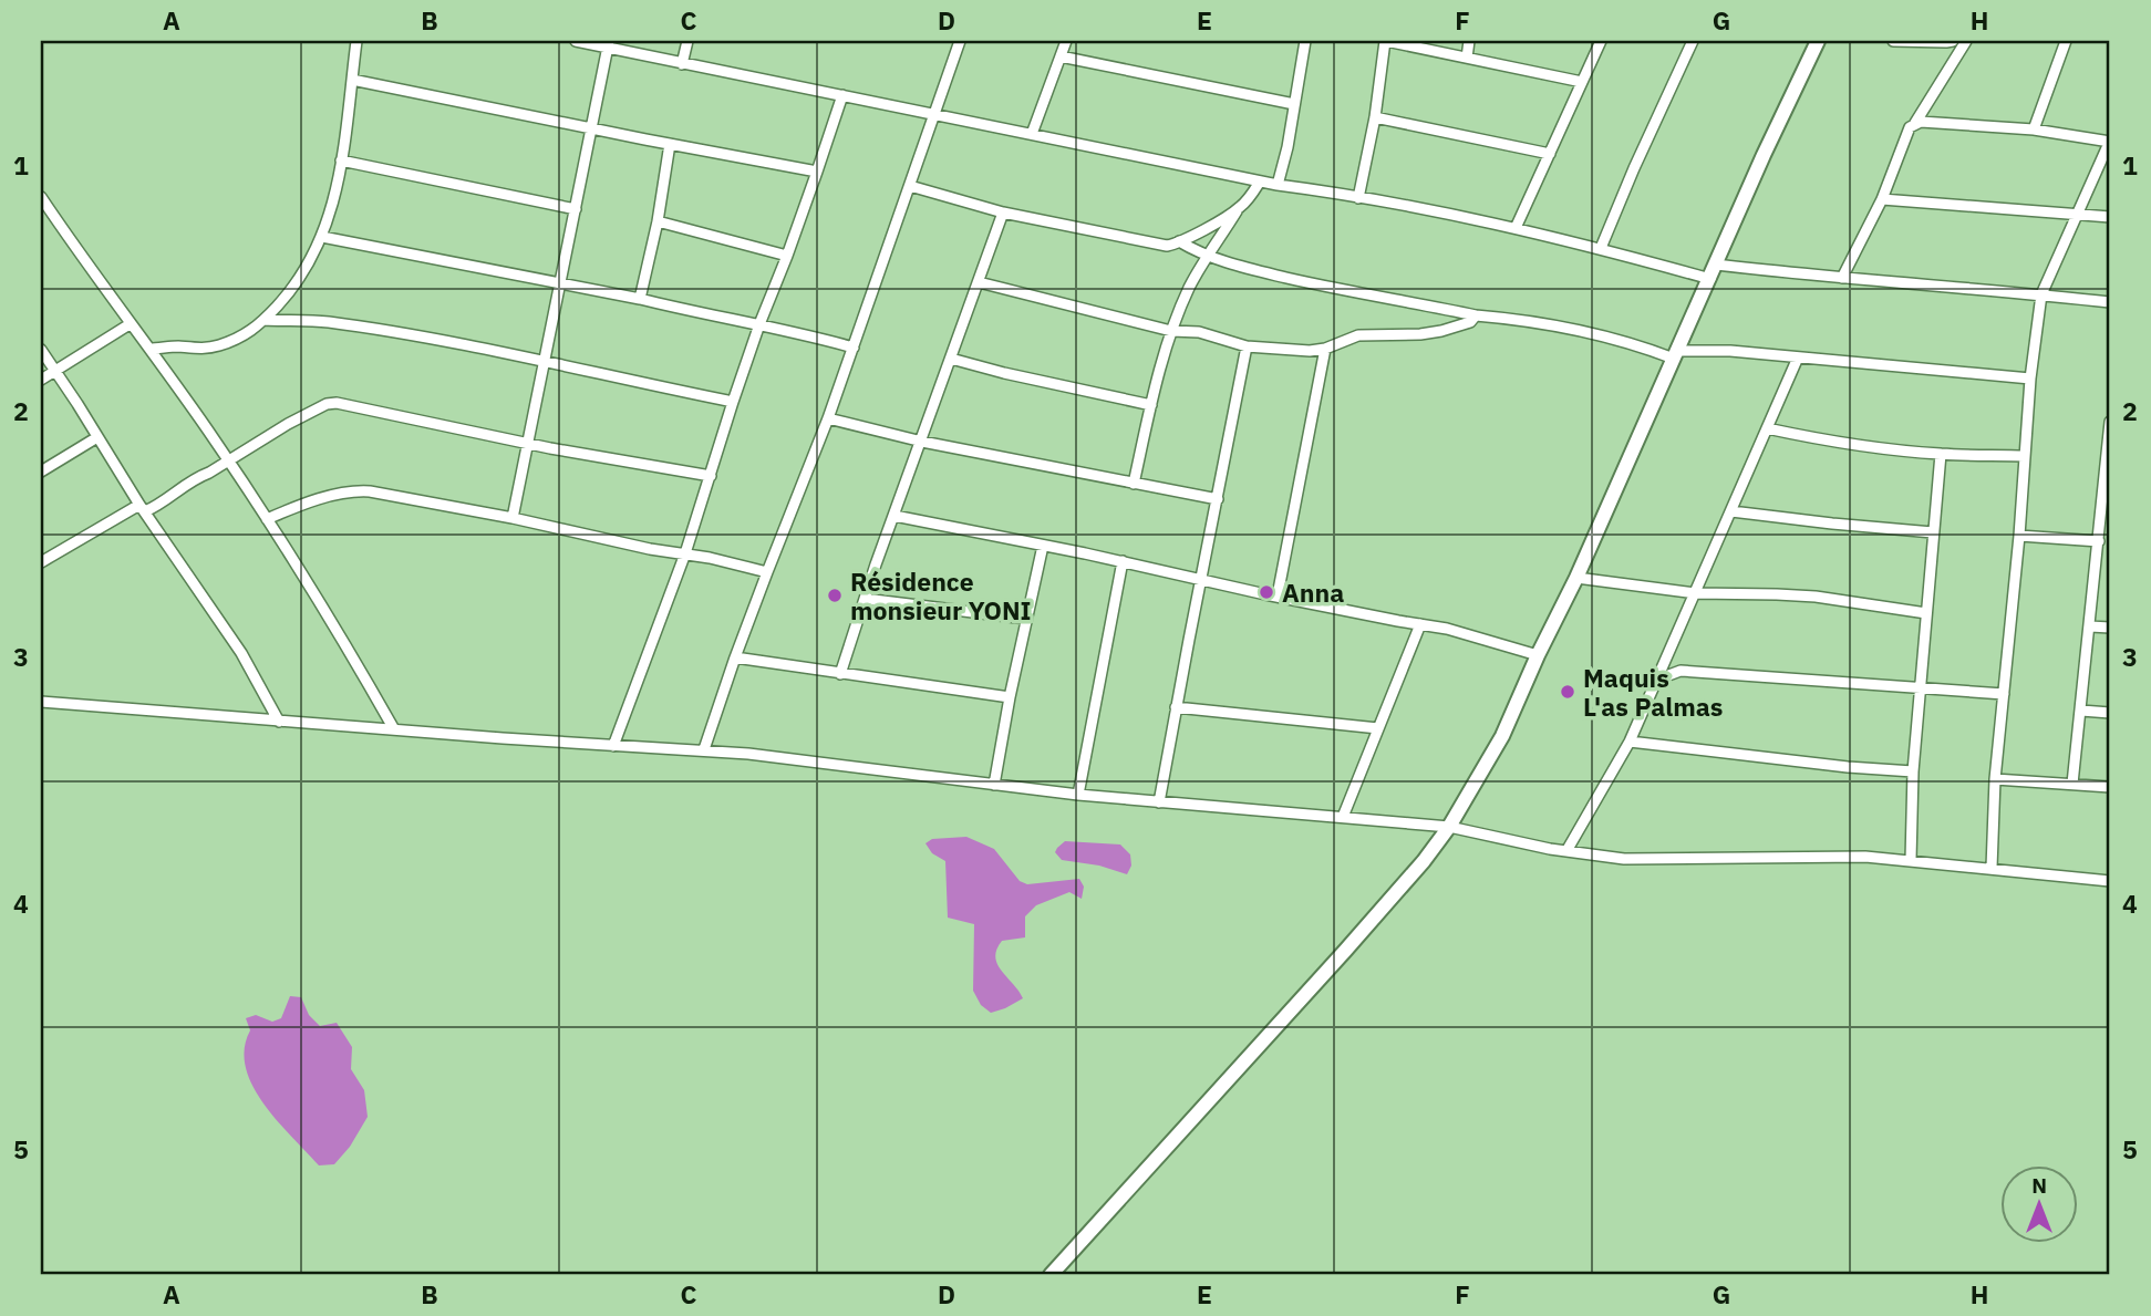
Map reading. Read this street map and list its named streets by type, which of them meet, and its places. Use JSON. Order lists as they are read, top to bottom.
{
  "places": ["Anna", "Résidence monsieur YONI", "Maquis L'as Palmas"],
  "north": "top",
  "grid": {
    "columns": [
      "A",
      "B",
      "C",
      "D",
      "E",
      "F",
      "G",
      "H"
    ],
    "rows": [
      "1",
      "2",
      "3",
      "4",
      "5"
    ]
  }
}
